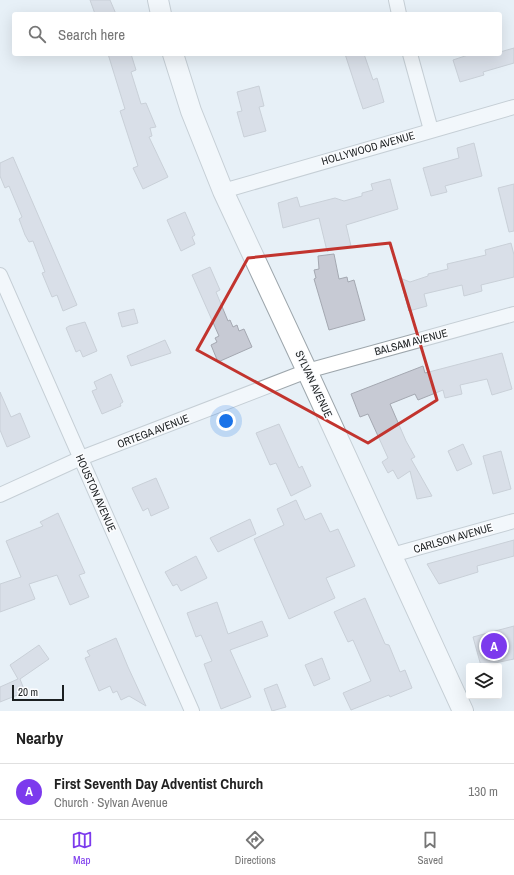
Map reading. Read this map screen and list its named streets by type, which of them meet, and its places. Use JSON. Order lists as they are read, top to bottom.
{
  "streets": {
    "street": [
      "HOLLYWOOD AVENUE",
      "BALSAM AVENUE",
      "SYLVAN AVENUE",
      "ORTEGA AVENUE",
      "HOUSTON AVENUE",
      "CARLSON AVENUE"
    ]
  },
  "crossings": [
    ["HOLLYWOOD AVENUE", "SYLVAN AVENUE"],
    ["BALSAM AVENUE", "SYLVAN AVENUE"],
    ["BALSAM AVENUE", "ORTEGA AVENUE"],
    ["SYLVAN AVENUE", "ORTEGA AVENUE"],
    ["SYLVAN AVENUE", "CARLSON AVENUE"],
    ["ORTEGA AVENUE", "HOUSTON AVENUE"]
  ],
  "scale_bar": "20 m",
  "page": {
    "search": "Search here",
    "pins": "A",
    "scale": "20 m",
    "heading": "Nearby",
    "list": [
      {
        "mark": "A",
        "name": "First Seventh Day Adventist Church",
        "note": "Church · Sylvan Avenue",
        "value": "130 m"
      }
    ],
    "nav": ["Map", "Directions", "Saved"]
  }
}
